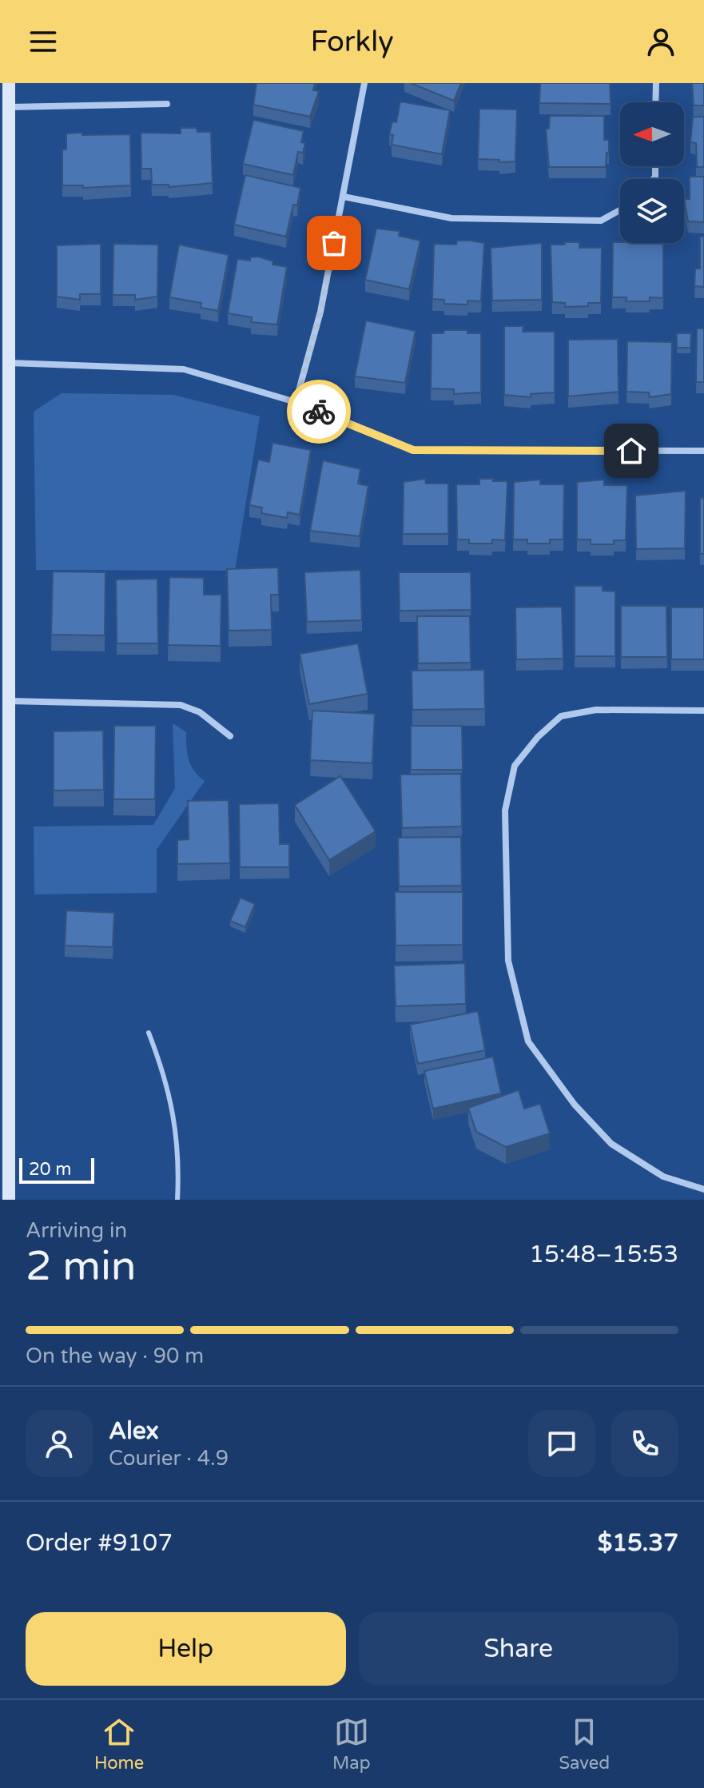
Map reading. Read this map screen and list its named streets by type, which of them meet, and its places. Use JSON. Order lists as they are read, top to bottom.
{
  "scale_bar": "20 m",
  "north": "left",
  "page": {
    "header": "Forkly",
    "scale": "20 m",
    "heading": ["2 min", "Arriving in", "15:48–15:53"],
    "panel": [
      "Alex",
      "Courier · 4.9",
      "Order #9107",
      "$15.37"
    ],
    "bar": "On the way · 90 m",
    "buttons": ["Help", "Share"],
    "tabs": ["Home", "Map", "Saved"]
  }
}
